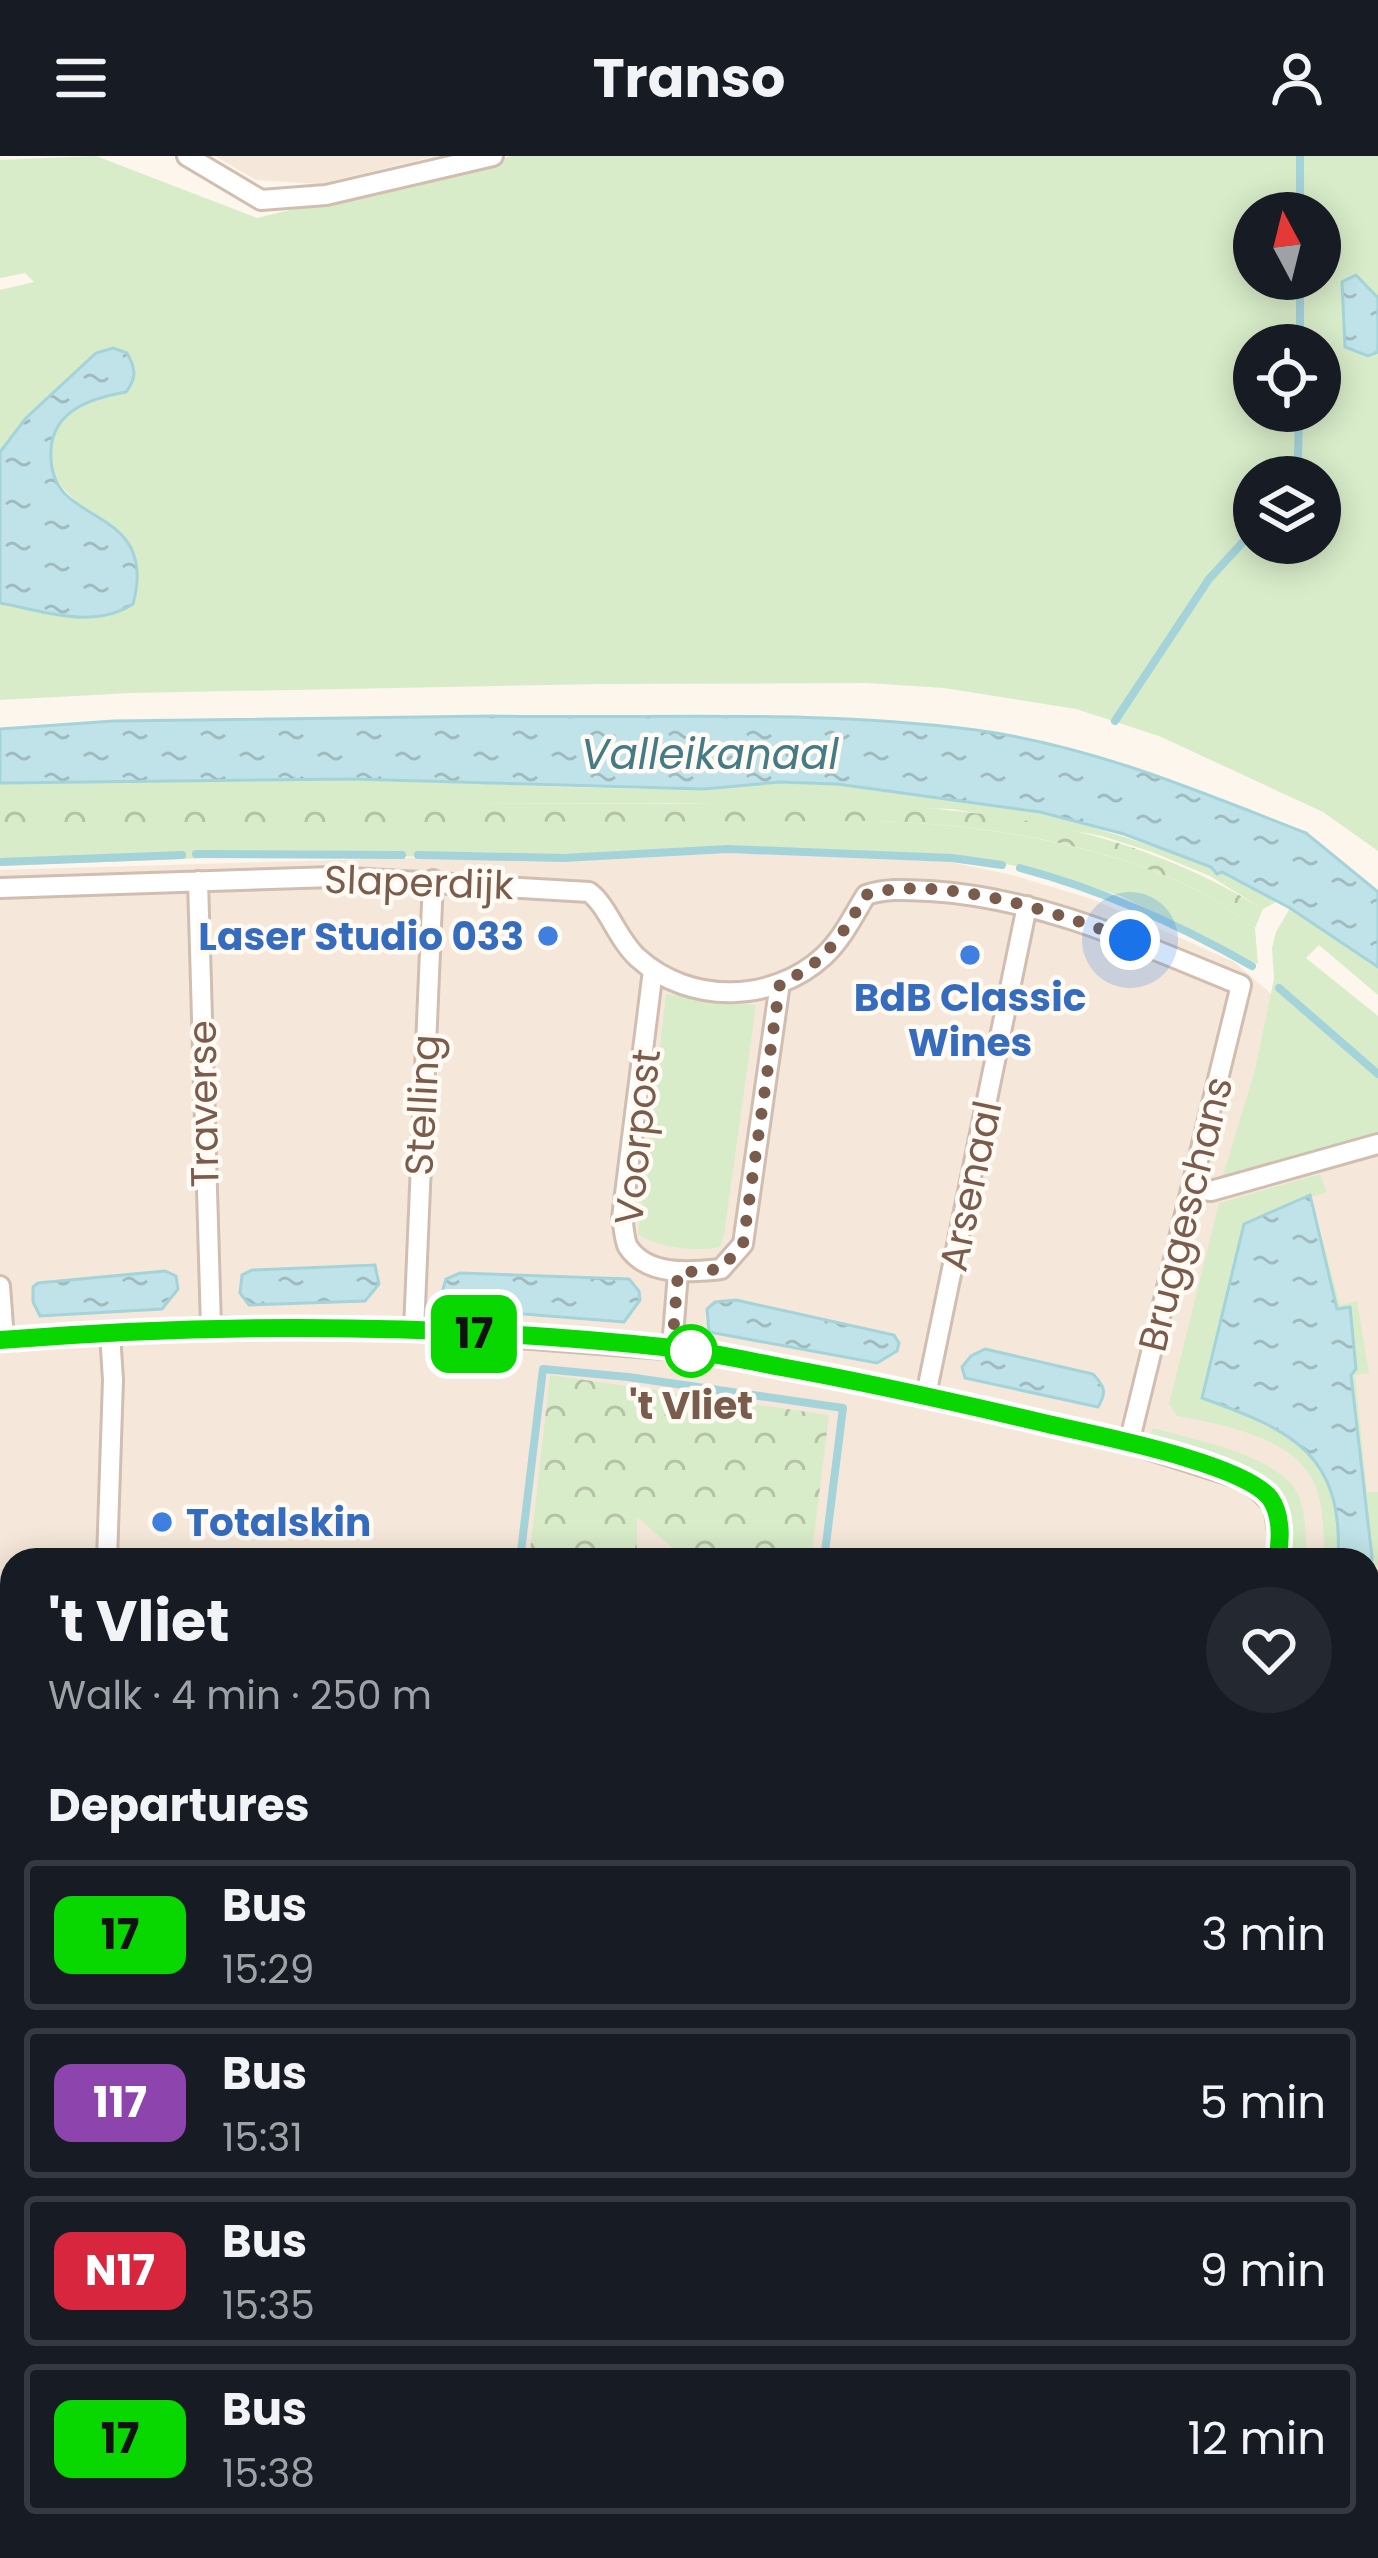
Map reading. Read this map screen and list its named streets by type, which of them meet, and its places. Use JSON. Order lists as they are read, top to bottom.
{
  "streets": {
    "street": [
      "Slaperdijk",
      "Traverse",
      "Stelling",
      "Voorpost",
      "Arsenaal",
      "Bruggeschans"
    ]
  },
  "crossings": [
    ["Slaperdijk", "Traverse"],
    ["Slaperdijk", "Stelling"],
    ["Slaperdijk", "Voorpost"],
    ["Slaperdijk", "Arsenaal"],
    ["Slaperdijk", "Bruggeschans"]
  ],
  "water": ["Valleikanaal"],
  "places": [
    "Laser Studio 033",
    "BdB Classic Wines",
    "'t Vliet",
    "Totalskin"
  ],
  "lines": ["bus line 17"],
  "north": "top",
  "page": {
    "header": "Transo",
    "on_map": "17",
    "heading": [
      ["'t Vliet", "Walk · 4 min · 250 m"],
      "Departures"
    ],
    "list": [
      {
        "mark": "17",
        "name": "Bus",
        "note": "15:29",
        "value": "3 min"
      },
      {
        "mark": "117",
        "name": "Bus",
        "note": "15:31",
        "value": "5 min"
      },
      {
        "mark": "N17",
        "name": "Bus",
        "note": "15:35",
        "value": "9 min"
      },
      {
        "mark": "17",
        "name": "Bus",
        "note": "15:38",
        "value": "12 min"
      }
    ]
  }
}
